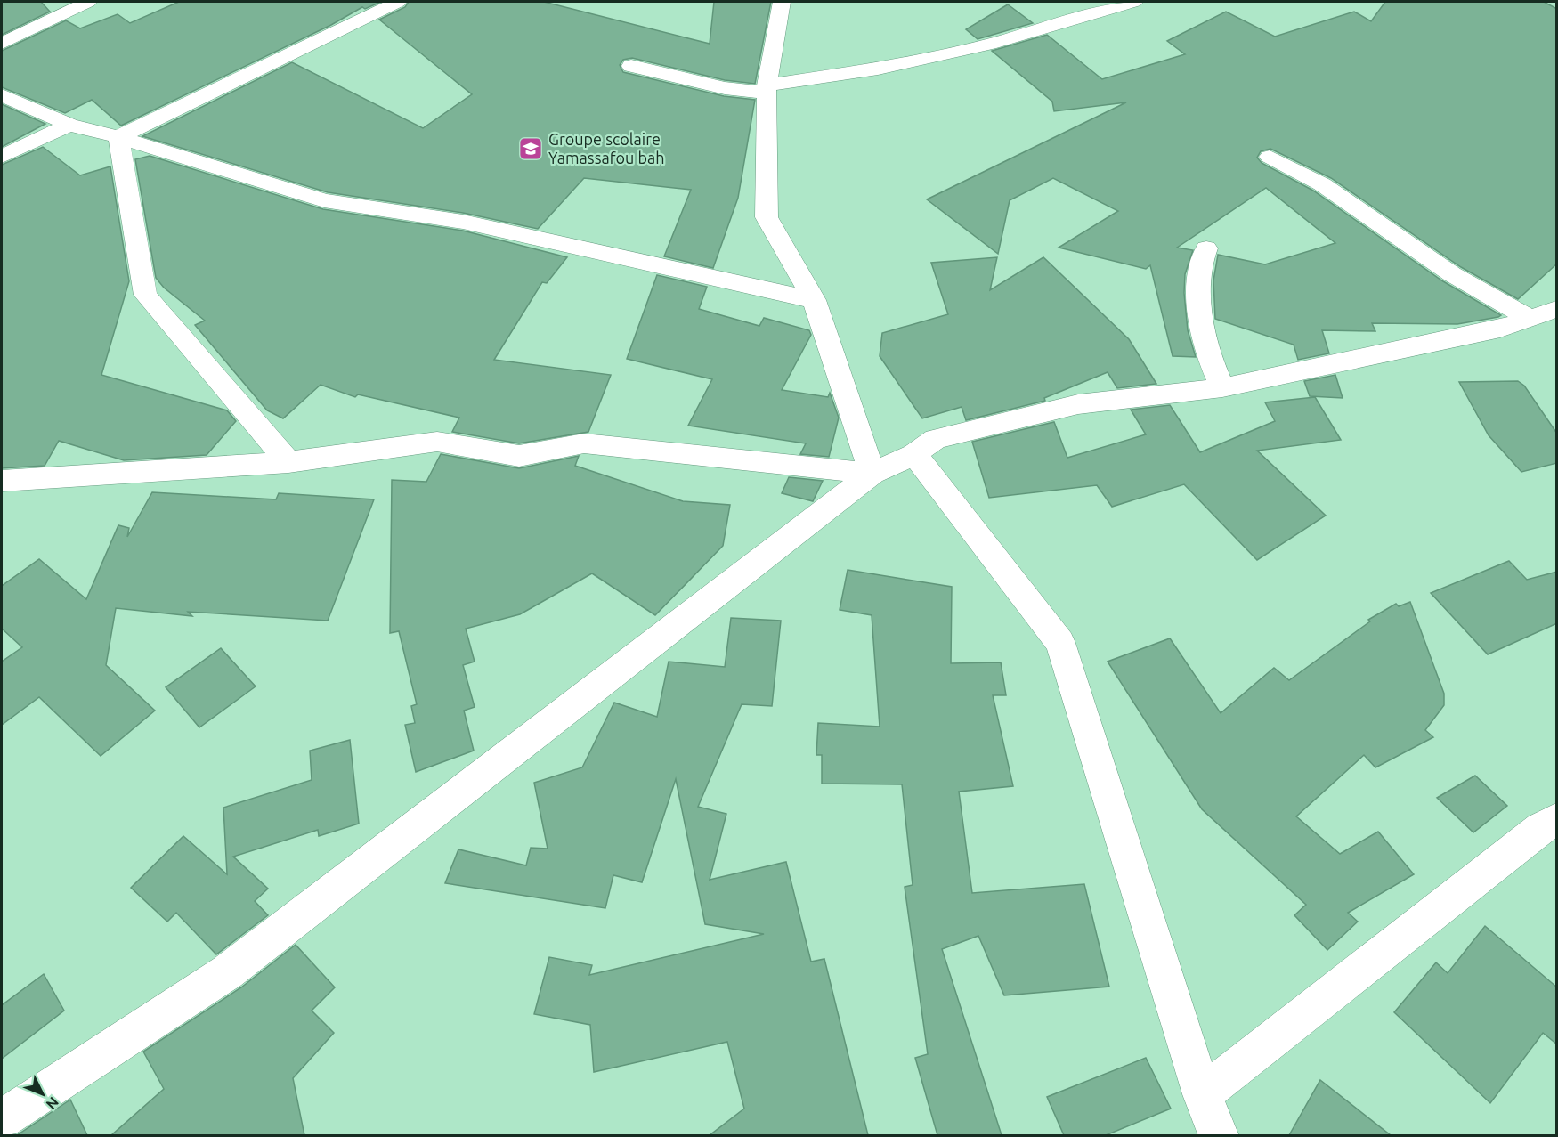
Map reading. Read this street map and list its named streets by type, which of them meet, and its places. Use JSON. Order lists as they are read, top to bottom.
{
  "places": {
    "school or university": ["Groupe scolaire Yamassafou bah"]
  },
  "north": "bottom right"
}
